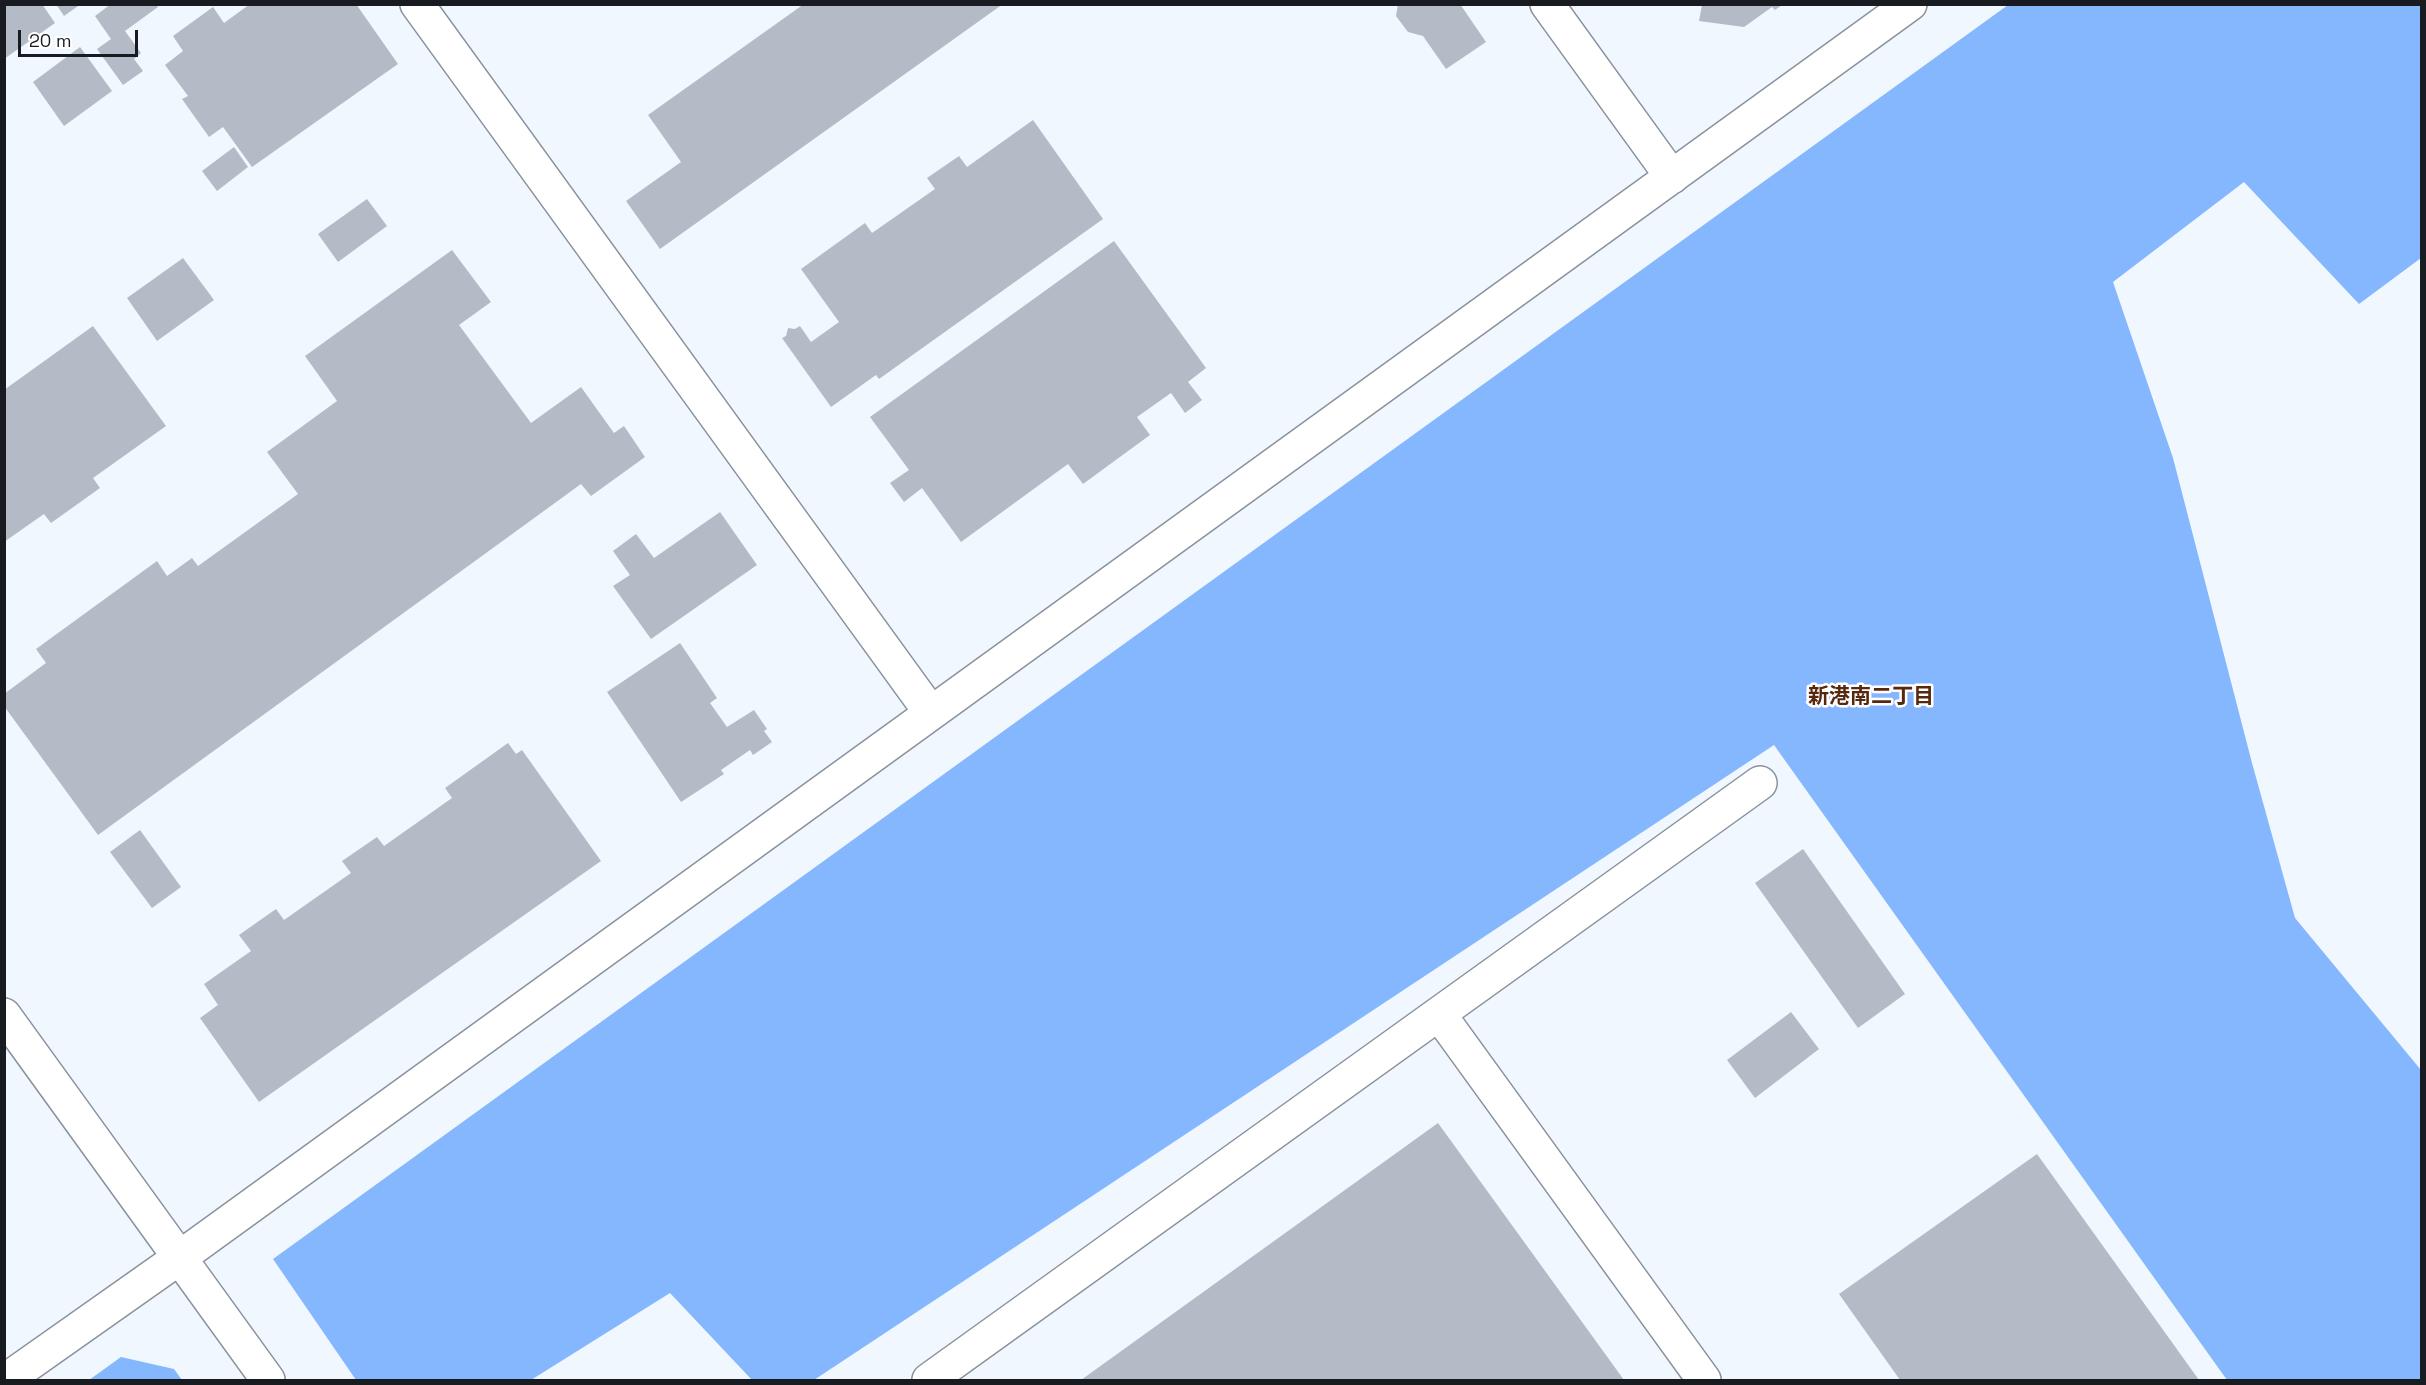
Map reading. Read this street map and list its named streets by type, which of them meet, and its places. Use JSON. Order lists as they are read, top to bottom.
{
  "districts": ["新港南二丁目"],
  "scale_bar": "20 m"
}
